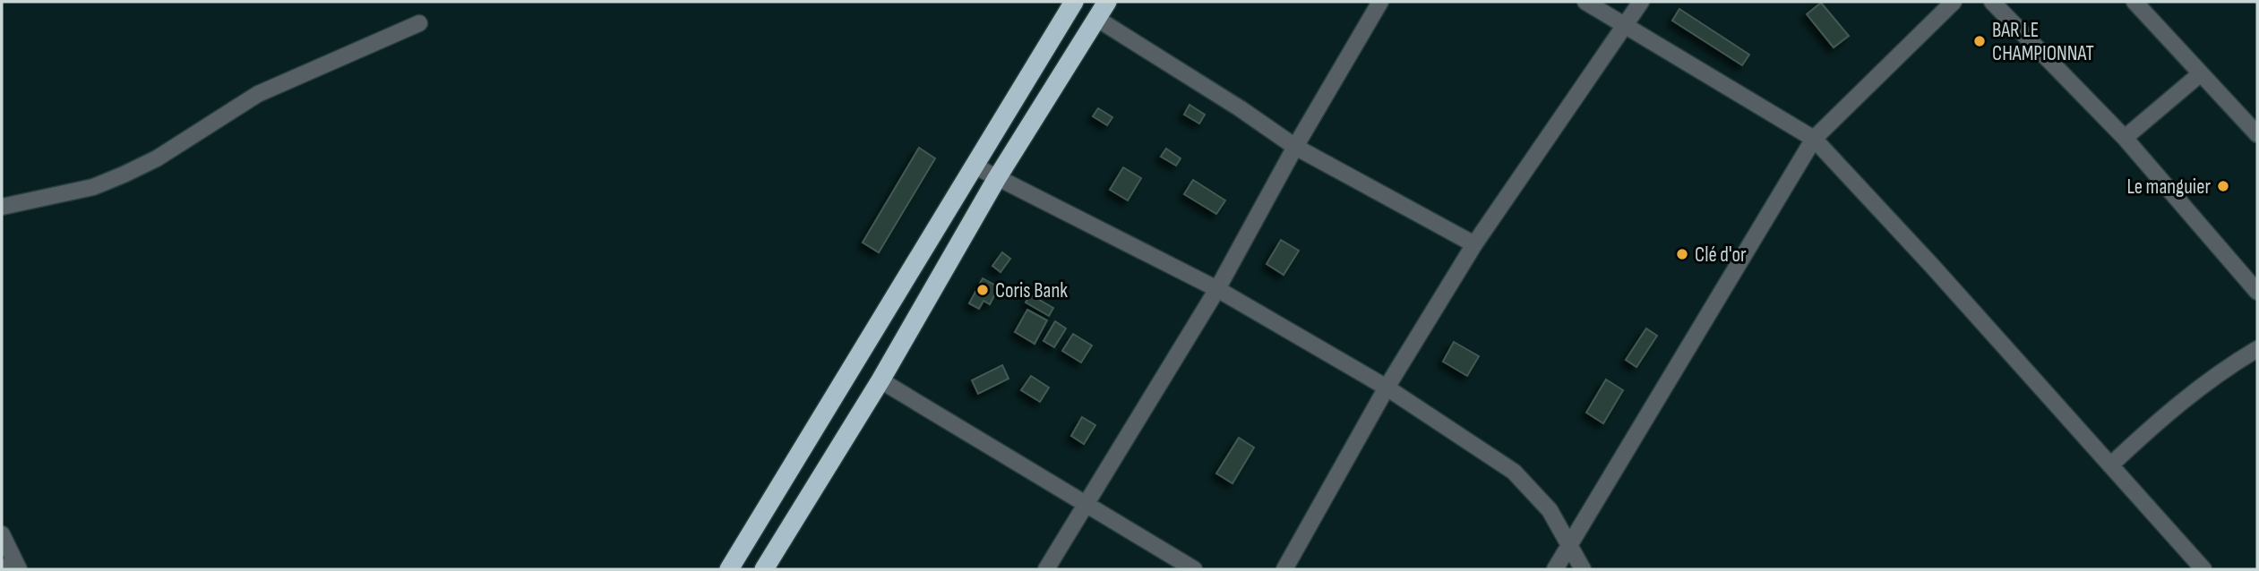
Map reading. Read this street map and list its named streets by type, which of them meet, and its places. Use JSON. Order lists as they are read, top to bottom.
{
  "places": [
    "BAR LE CHAMPIONNAT",
    "Le manguier",
    "Clé d'or",
    "Coris Bank"
  ]
}
